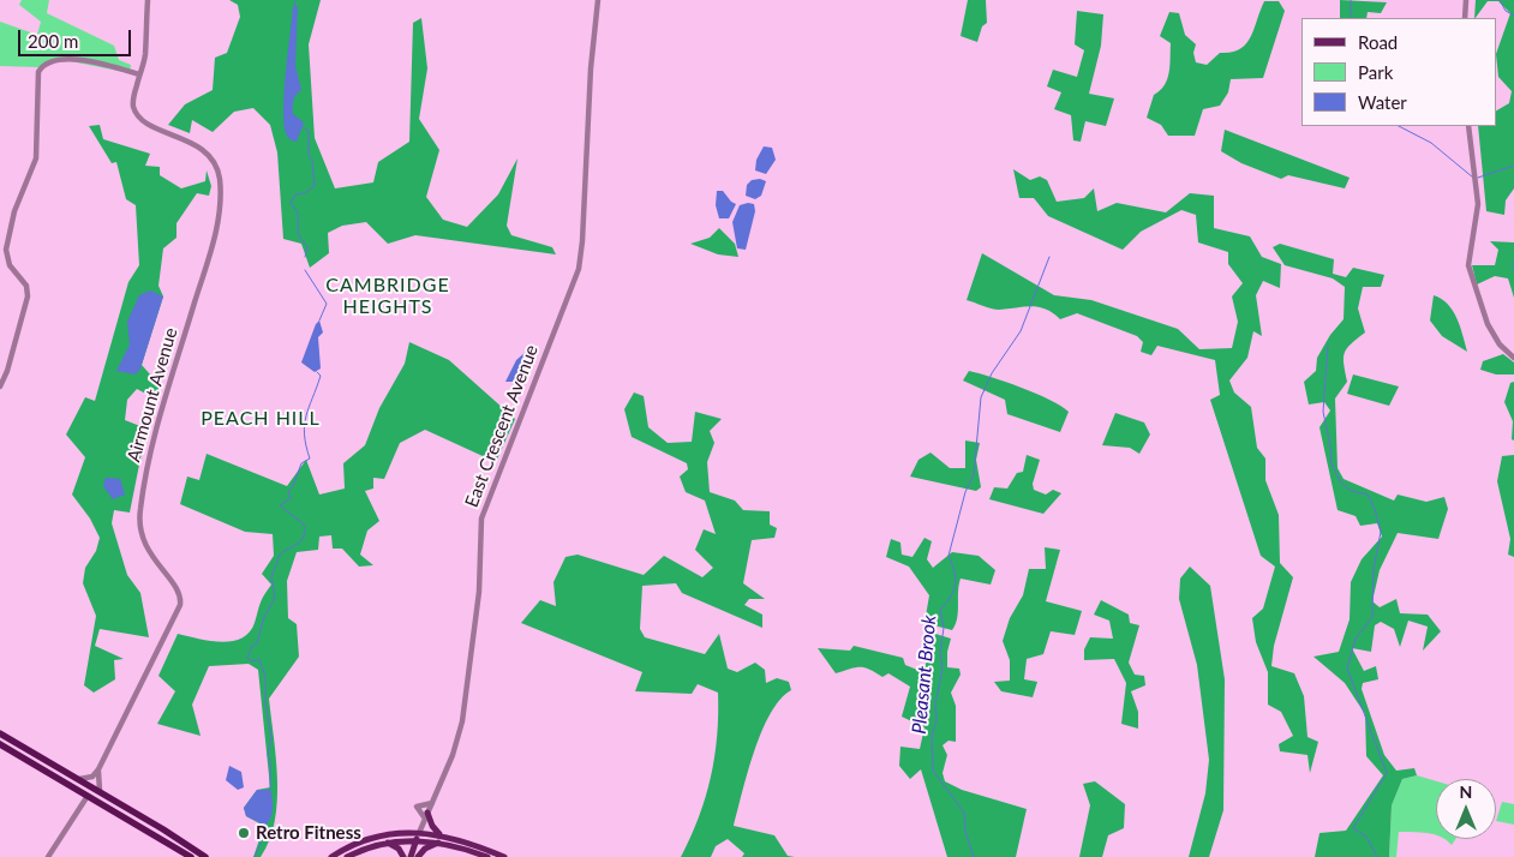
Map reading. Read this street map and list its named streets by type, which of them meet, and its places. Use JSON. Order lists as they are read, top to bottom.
{
  "streets": {
    "main road": ["East Crescent Avenue"],
    "street": ["Airmount Avenue"]
  },
  "districts": ["CAMBRIDGE HEIGHTS", "PEACH HILL"],
  "water": ["Pleasant Brook"],
  "places": ["Retro Fitness"],
  "legend": ["Road", "Park", "Water"],
  "scale_bar": "200 m",
  "north": "top"
}
